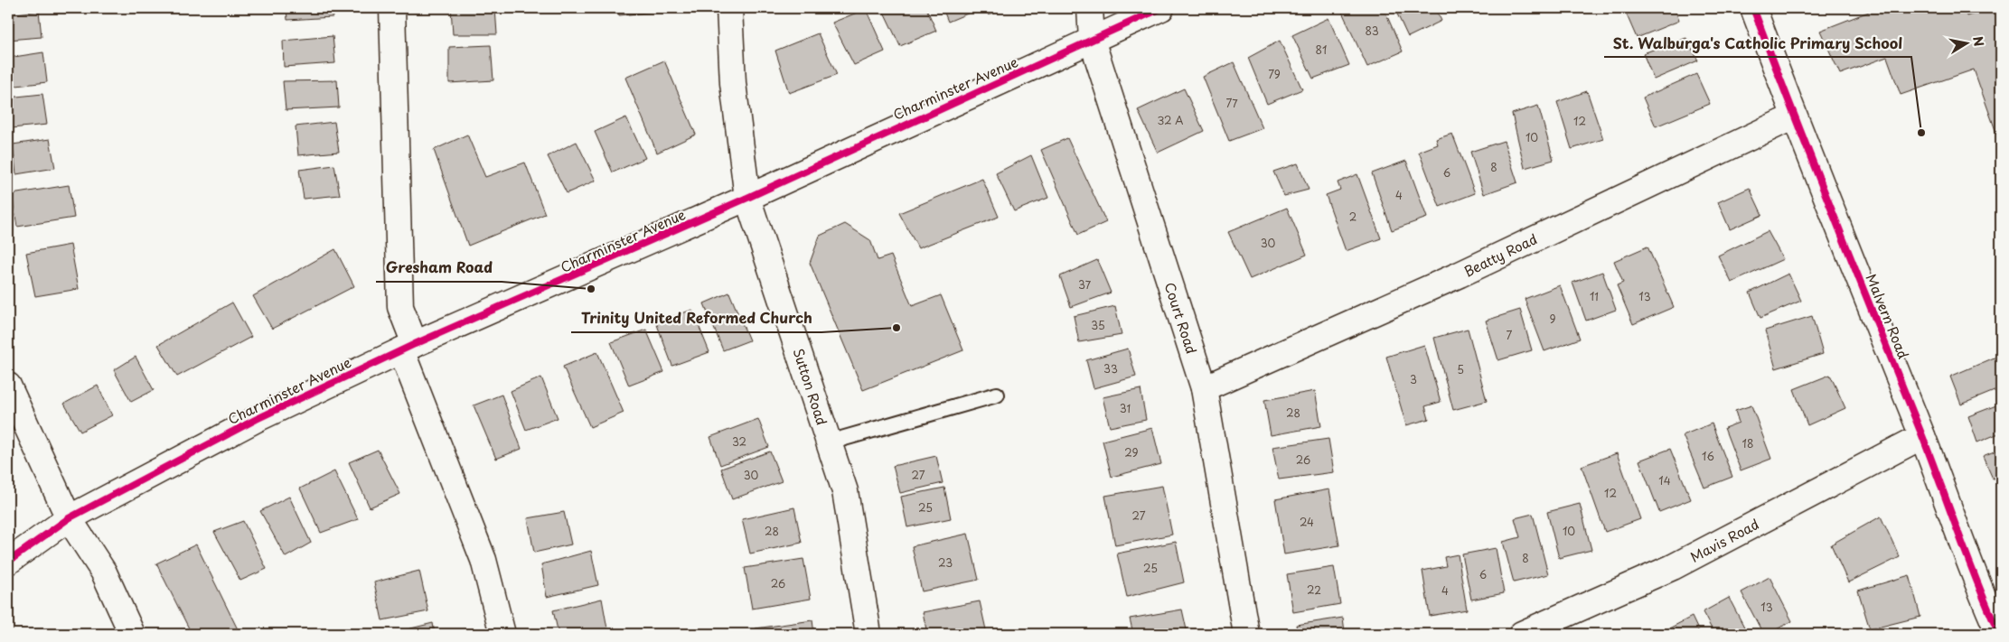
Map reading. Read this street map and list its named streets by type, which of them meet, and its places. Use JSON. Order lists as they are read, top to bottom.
{
  "streets": {
    "street": [
      "Charminster Avenue",
      "Beatty Road",
      "Malvern Road",
      "Court Road",
      "Sutton Road",
      "Mavis Road"
    ]
  },
  "crossings": [
    ["Charminster Avenue", "Court Road"],
    ["Charminster Avenue", "Sutton Road"],
    ["Beatty Road", "Malvern Road"],
    ["Beatty Road", "Court Road"],
    ["Malvern Road", "Mavis Road"]
  ],
  "places": ["St. Walburga's Catholic Primary School", "Gresham Road", "Trinity United Reformed Church"],
  "house_numbers": [
    "83",
    "81",
    "79",
    "77",
    "32 A",
    "12",
    "10",
    "8",
    "6",
    "4",
    "2",
    "30",
    "37",
    "11",
    "13",
    "9",
    "35",
    "7",
    "33",
    "5",
    "3",
    "31",
    "28",
    "32",
    "18",
    "29",
    "16",
    "26",
    "30",
    "27",
    "14",
    "12",
    "25",
    "27",
    "24",
    "28",
    "10",
    "8",
    "23",
    "25",
    "6",
    "26",
    "22",
    "4",
    "13"
  ],
  "north": "right"
}
